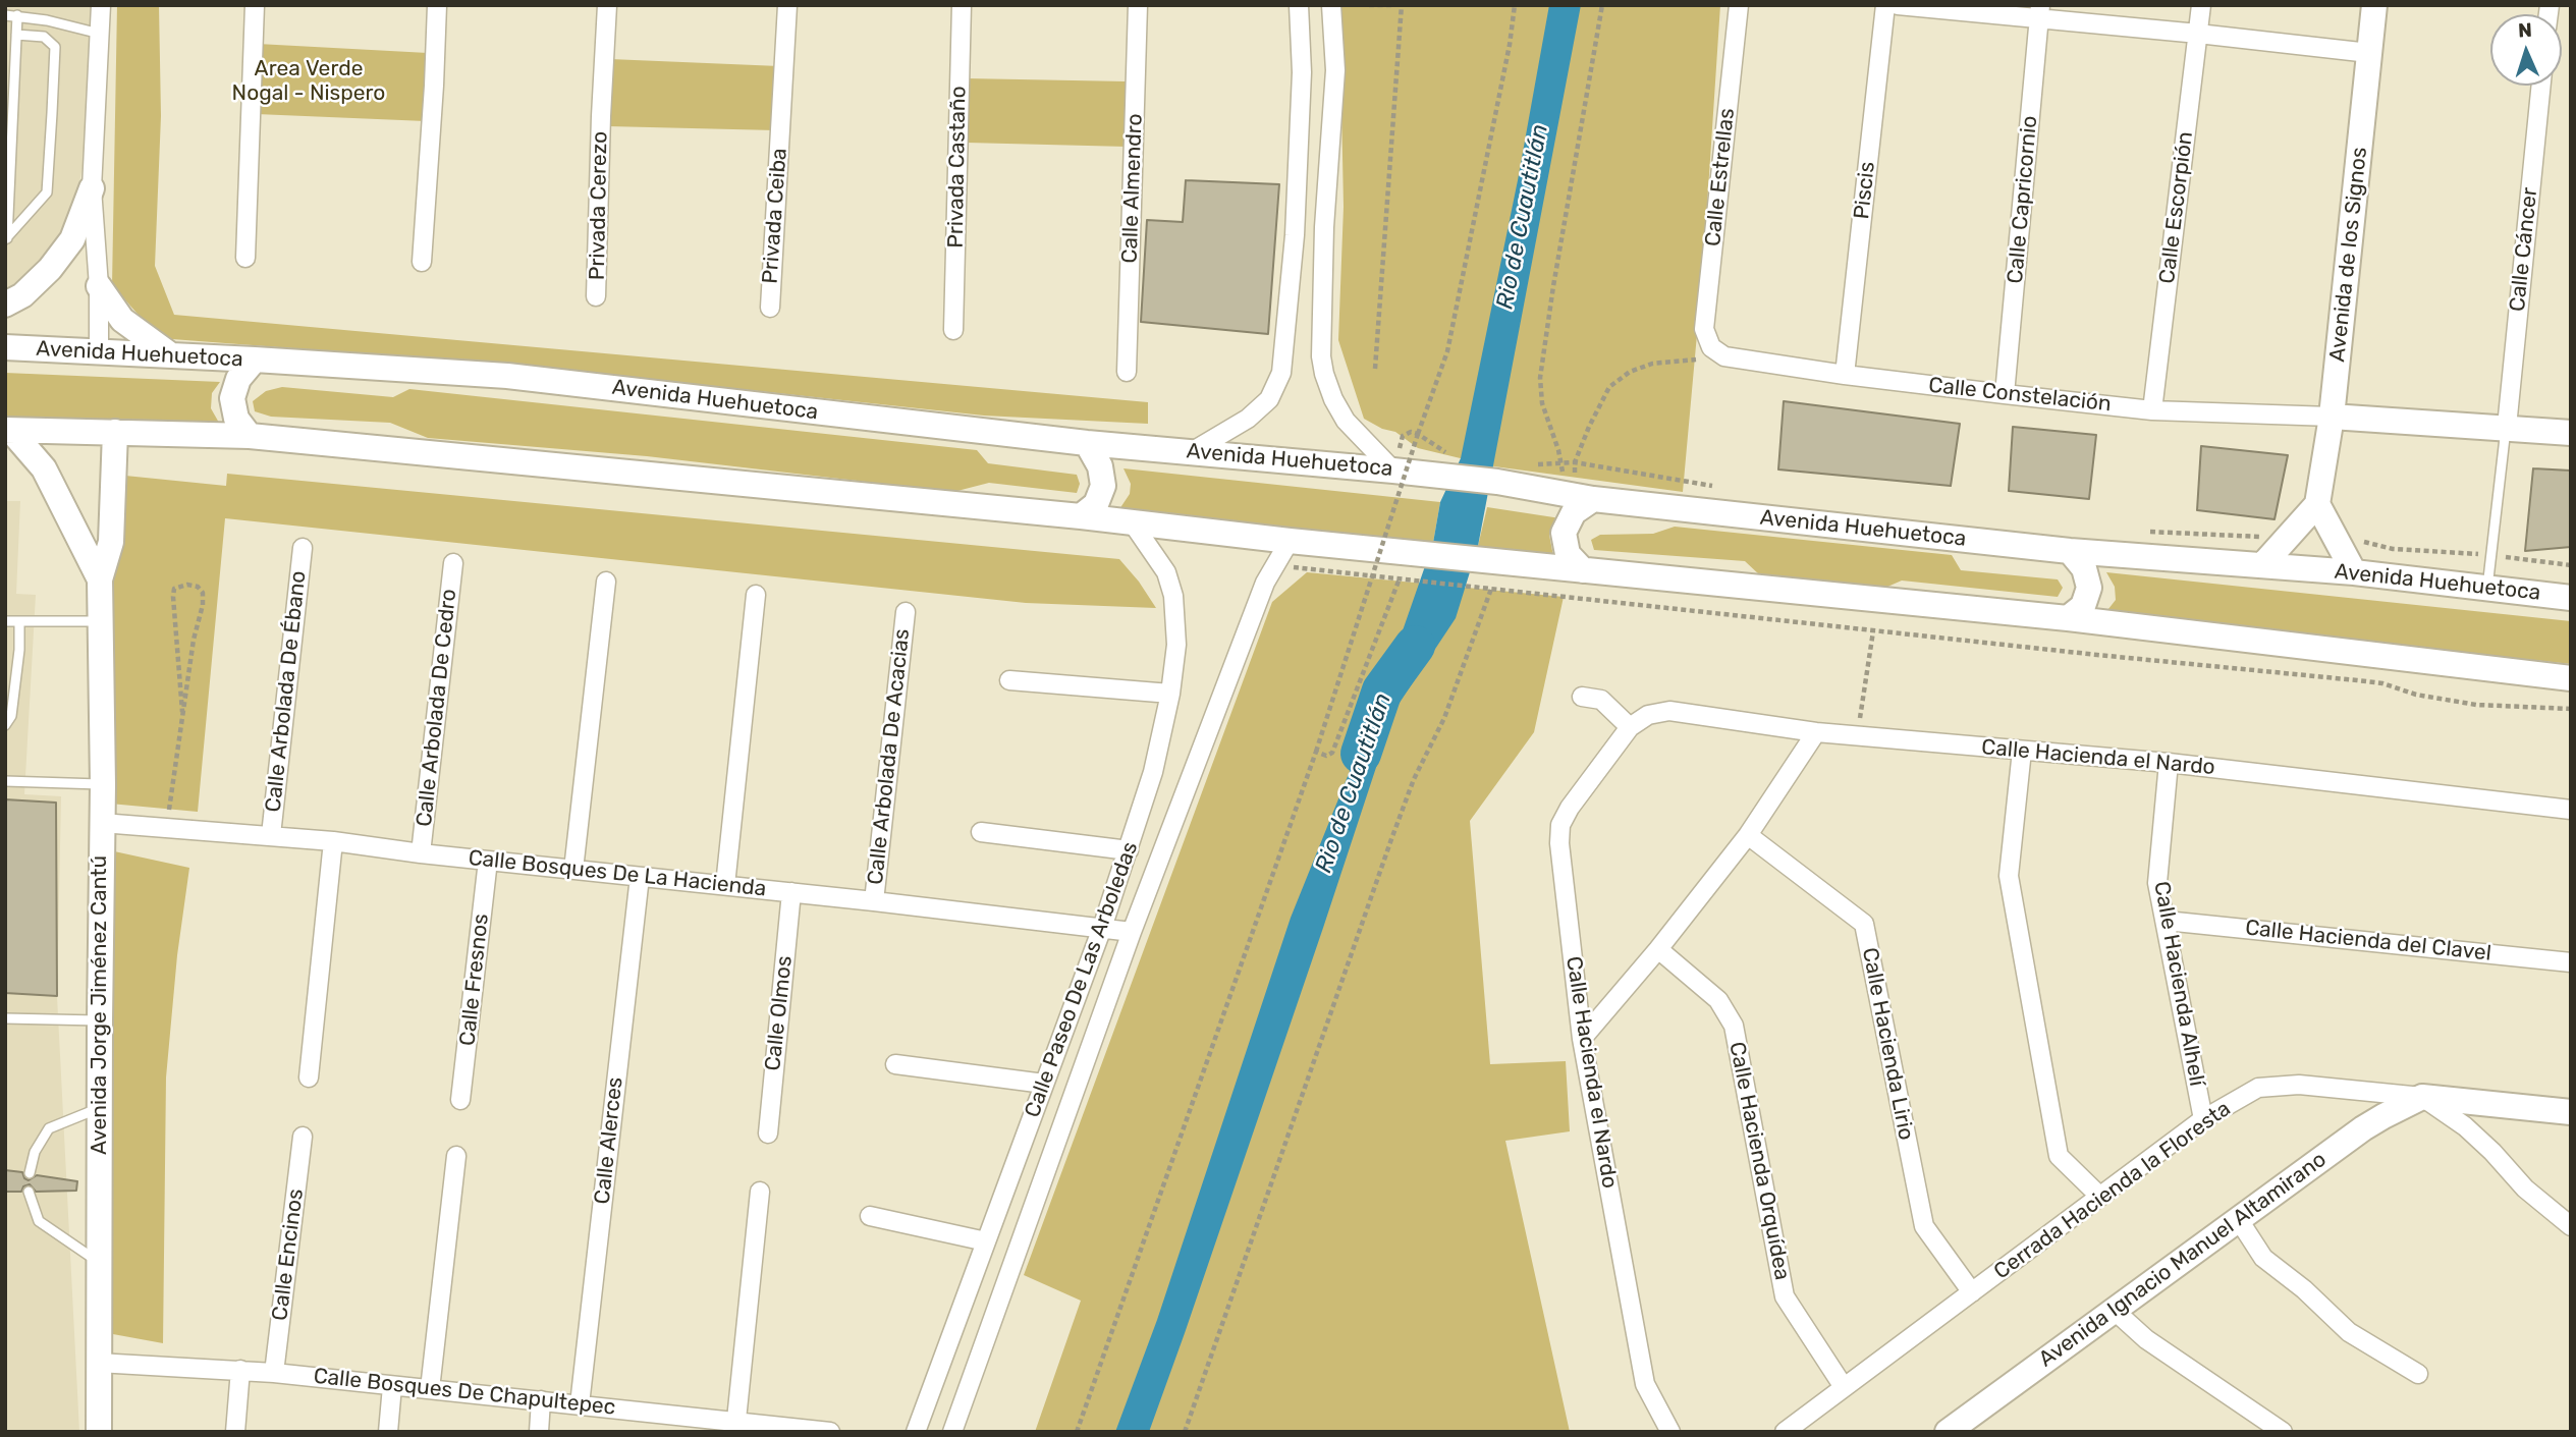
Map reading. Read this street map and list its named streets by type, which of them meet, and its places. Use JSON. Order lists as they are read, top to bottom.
{
  "streets": {
    "main road": [
      "Avenida de los Signos",
      "Avenida Huehuetoca",
      "Avenida Jorge Jiménez Cantú",
      "Cerrada Hacienda la Floresta",
      "Avenida Ignacio Manuel Altamirano"
    ],
    "street": [
      "Privada Castaño",
      "Calle Estrellas",
      "Calle Almendro",
      "Piscis",
      "Calle Capricornio",
      "Privada Cerezo",
      "Calle Escorpión",
      "Privada Ceiba",
      "Calle Cáncer",
      "Calle Constelación",
      "Calle Arbolada De Ébano",
      "Calle Arbolada De Cedro",
      "Calle Arbolada De Acacias",
      "Calle Hacienda el Nardo",
      "Calle Bosques De La Hacienda",
      "Calle Hacienda del Clavel",
      "Calle Fresnos",
      "Calle Paseo De Las Arboledas",
      "Calle Hacienda Alhelí",
      "Calle Olmos",
      "Calle Hacienda Lirio",
      "Calle Alerces",
      "Calle Hacienda Orquídea",
      "Calle Encinos",
      "Calle Bosques De Chapultepec"
    ]
  },
  "crossings": [
    ["Calle Estrellas", "Calle Constelación"],
    ["Piscis", "Calle Constelación"],
    ["Calle Capricornio", "Calle Constelación"],
    ["Calle Escorpión", "Calle Constelación"],
    ["Avenida de los Signos", "Calle Constelación"],
    ["Calle Arbolada De Ébano", "Calle Bosques De La Hacienda"],
    ["Calle Arbolada De Cedro", "Calle Bosques De La Hacienda"],
    ["Calle Arbolada De Acacias", "Calle Bosques De La Hacienda"],
    ["Calle Hacienda el Nardo", "Calle Hacienda Alhelí"],
    ["Calle Bosques De La Hacienda", "Calle Fresnos"],
    ["Calle Bosques De La Hacienda", "Calle Paseo De Las Arboledas"],
    ["Calle Bosques De La Hacienda", "Avenida Jorge Jiménez Cantú"],
    ["Calle Bosques De La Hacienda", "Calle Olmos"],
    ["Calle Bosques De La Hacienda", "Calle Alerces"],
    ["Calle Hacienda del Clavel", "Calle Hacienda Alhelí"],
    ["Calle Hacienda Alhelí", "Cerrada Hacienda la Floresta"],
    ["Avenida Jorge Jiménez Cantú", "Calle Bosques De Chapultepec"],
    ["Calle Hacienda Lirio", "Cerrada Hacienda la Floresta"],
    ["Calle Alerces", "Calle Bosques De Chapultepec"],
    ["Calle Hacienda Orquídea", "Cerrada Hacienda la Floresta"],
    ["Cerrada Hacienda la Floresta", "Avenida Ignacio Manuel Altamirano"],
    ["Calle Encinos", "Calle Bosques De Chapultepec"]
  ],
  "water": ["Rio de Cuautitlán"],
  "parks": ["Area Verde Nogal - Nispero"],
  "north": "top"
}
